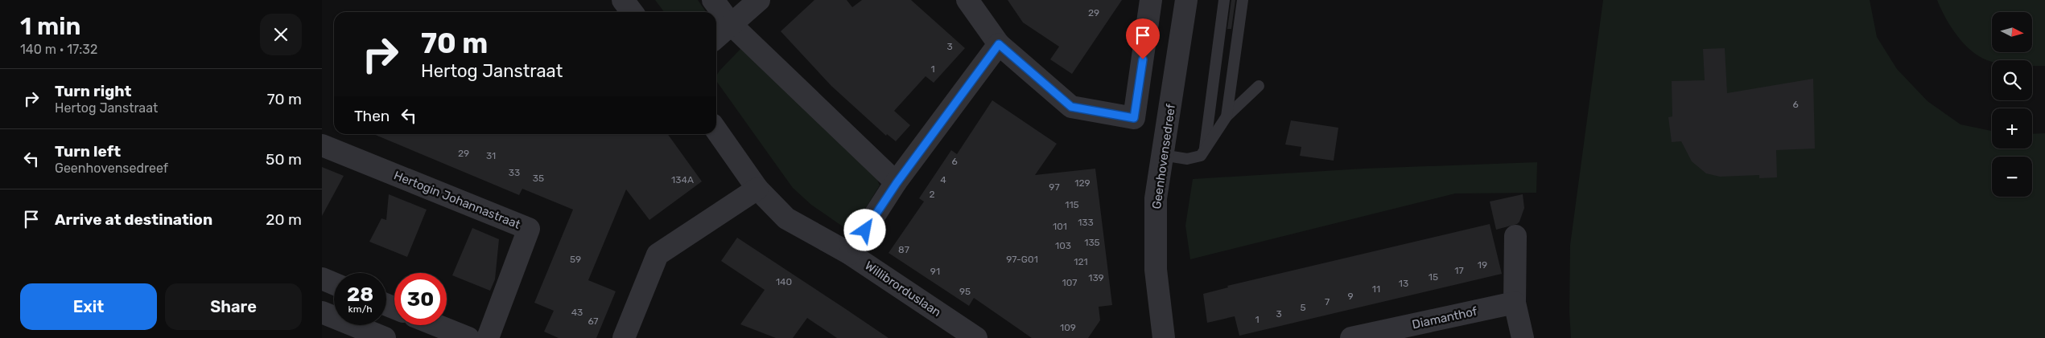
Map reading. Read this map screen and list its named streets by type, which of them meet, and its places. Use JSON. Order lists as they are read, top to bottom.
{
  "streets": {
    "street": [
      "Geenhovensedreef",
      "Hertogin Johannastraat",
      "Willibrorduslaan",
      "Diamanthof"
    ]
  },
  "house_numbers": [
    "29",
    "3",
    "1",
    "6",
    "29",
    "31",
    "6",
    "33",
    "35",
    "134A",
    "4",
    "129",
    "97",
    "2",
    "115",
    "133",
    "101",
    "135",
    "103",
    "87",
    "59",
    "97-G01",
    "121",
    "19",
    "17",
    "91",
    "15",
    "139",
    "140",
    "107",
    "13",
    "11",
    "95",
    "9",
    "7",
    "5",
    "43",
    "3",
    "1",
    "67",
    "109"
  ],
  "north": "right",
  "page": {
    "heading": ["1 min", "140 m · 17:32"],
    "map_buttons": ["+", "−"],
    "turn": ["70 m", "Hertog Janstraat"],
    "list": [
      {
        "name": "Turn right",
        "note": "Hertog Janstraat",
        "value": "70 m"
      },
      {
        "name": "Turn left",
        "note": "Geenhovensedreef",
        "value": "50 m"
      },
      {
        "name": "Arrive at destination",
        "value": "20 m"
      }
    ],
    "then": "Then",
    "speed": "28 km/h",
    "limit": "30",
    "buttons": ["Exit", "Share"]
  }
}
